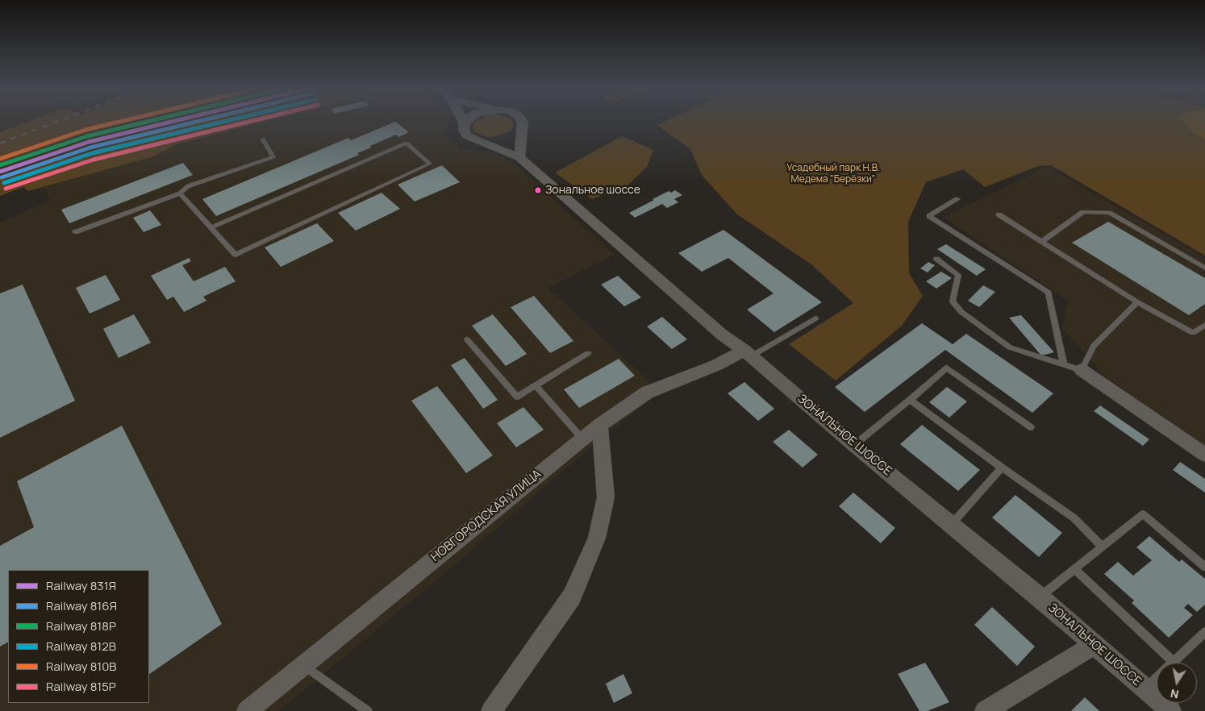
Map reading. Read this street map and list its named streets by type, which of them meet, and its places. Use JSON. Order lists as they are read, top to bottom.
{
  "streets": {
    "street": ["ЗОНАЛЬНОЕ ШОССЕ", "НОВГОРОДСКАЯ УЛИЦА"]
  },
  "crossings": [
    ["ЗОНАЛЬНОЕ ШОССЕ", "НОВГОРОДСКАЯ УЛИЦА"]
  ],
  "parks": ["Усадебный парк Н.В. Медема \"Берёзки\""],
  "places": ["Зональное шоссе"],
  "lines": [
    "rail line 831Я",
    "rail line 816Я",
    "rail line 818Р",
    "rail line 812В",
    "rail line 810В",
    "rail line 815Р"
  ],
  "legend": [
    "Railway 831Я",
    "Railway 816Я",
    "Railway 818Р",
    "Railway 812В",
    "Railway 810В",
    "Railway 815Р"
  ],
  "north": "bottom"
}
